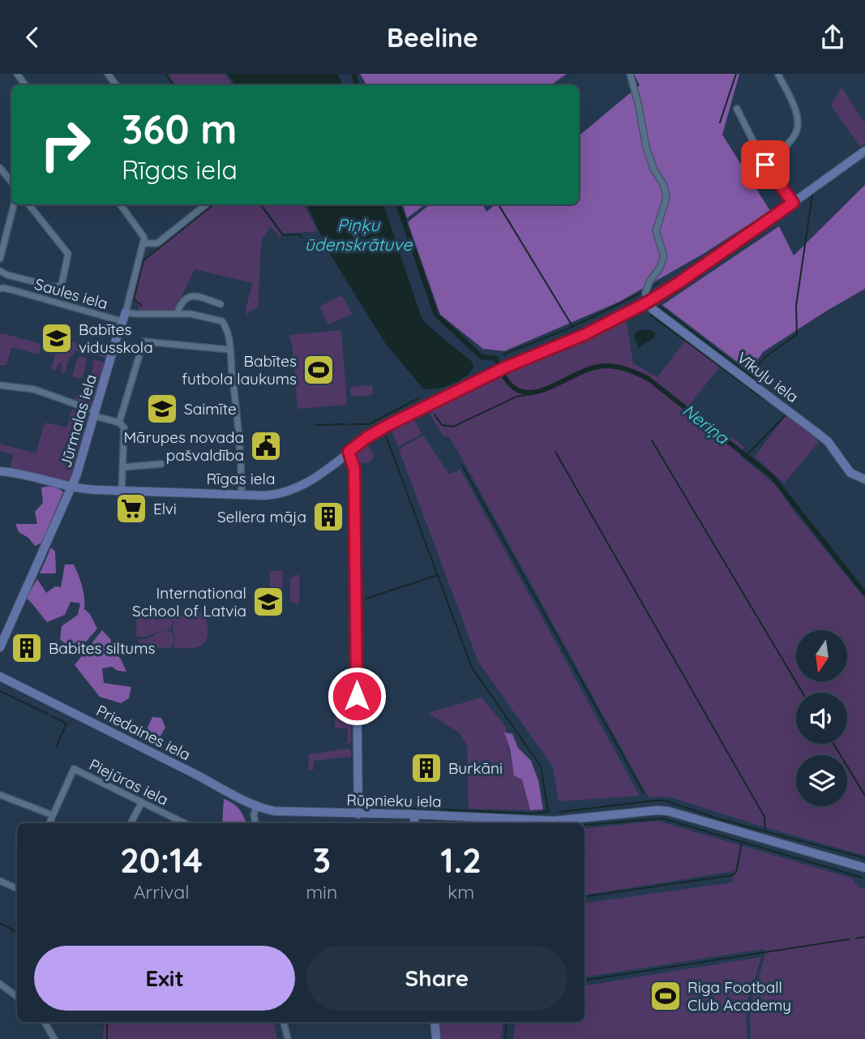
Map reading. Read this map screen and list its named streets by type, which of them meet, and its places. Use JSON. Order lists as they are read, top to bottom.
{
  "streets": {
    "street": [
      "Saules iela",
      "Vīkuļu iela",
      "Jūrmalas iela",
      "Rīgas iela",
      "Priedaines iela",
      "Piejūras iela",
      "Rūpnieku iela"
    ]
  },
  "crossings": [
    ["Saules iela", "Jūrmalas iela"],
    ["Vīkuļu iela", "Rīgas iela"],
    ["Jūrmalas iela", "Rīgas iela"],
    ["Priedaines iela", "Rūpnieku iela"]
  ],
  "water": ["Piņķu ūdenskrātuve", "Neriņa"],
  "places": {
    "school or university": ["Babītes vidusskola", "Saimīte", "International School of Latvia"],
    "sports": ["Babītes futbola laukums", "Riga Football Club Academy"],
    "public building": ["Mārupes novada pašvaldība"],
    "supermarket": ["Elvi"],
    "building": ["Sellera māja", "Babites siltums", "Burkāni"]
  },
  "north": "bottom",
  "page": {
    "header": "Beeline",
    "turn": ["360 m", "Rīgas iela"],
    "eta": [
      "20:14",
      "Arrival",
      "3",
      "min",
      "1.2",
      "km"
    ],
    "buttons": ["Exit", "Share"]
  }
}
